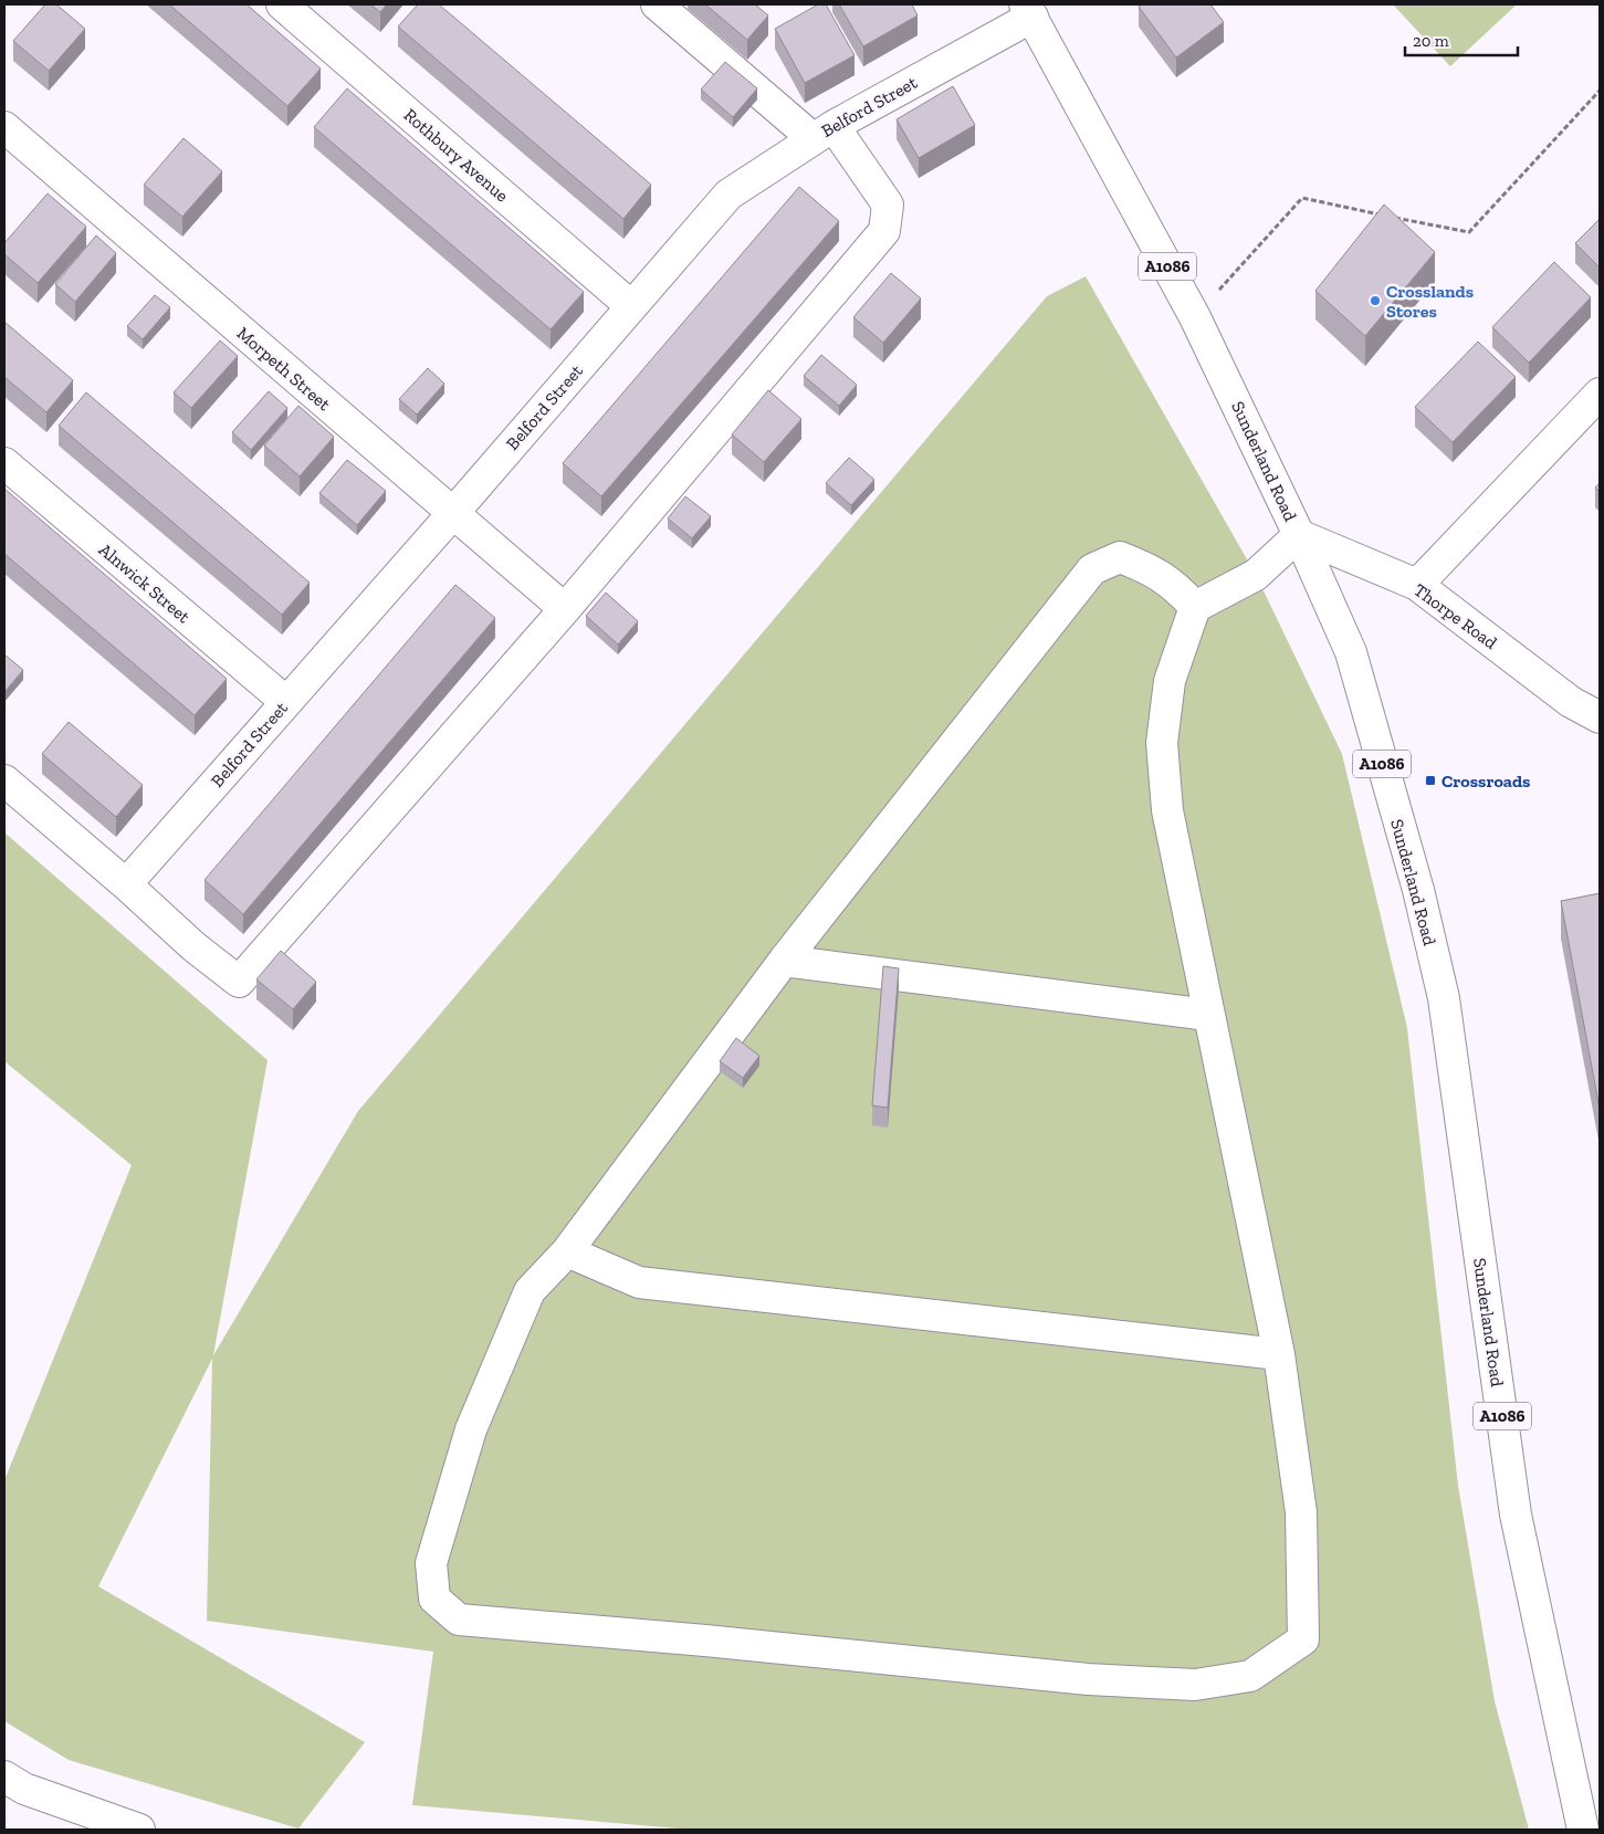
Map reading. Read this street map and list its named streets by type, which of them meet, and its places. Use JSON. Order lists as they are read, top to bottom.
{
  "streets": {
    "street": [
      "Belford Street",
      "Rothbury Avenue",
      "A1086",
      "Morpeth Street",
      "Sunderland Road",
      "Alnwick Street",
      "Thorpe Road"
    ]
  },
  "crossings": [
    ["Belford Street", "Rothbury Avenue"],
    ["Belford Street", "Morpeth Street"],
    ["Belford Street", "Sunderland Road"],
    ["Belford Street", "Alnwick Street"],
    ["Sunderland Road", "Thorpe Road"]
  ],
  "places": {
    "other": ["Crosslands Stores"],
    "transit": ["Crossroads"]
  },
  "scale_bar": "20 m"
}
